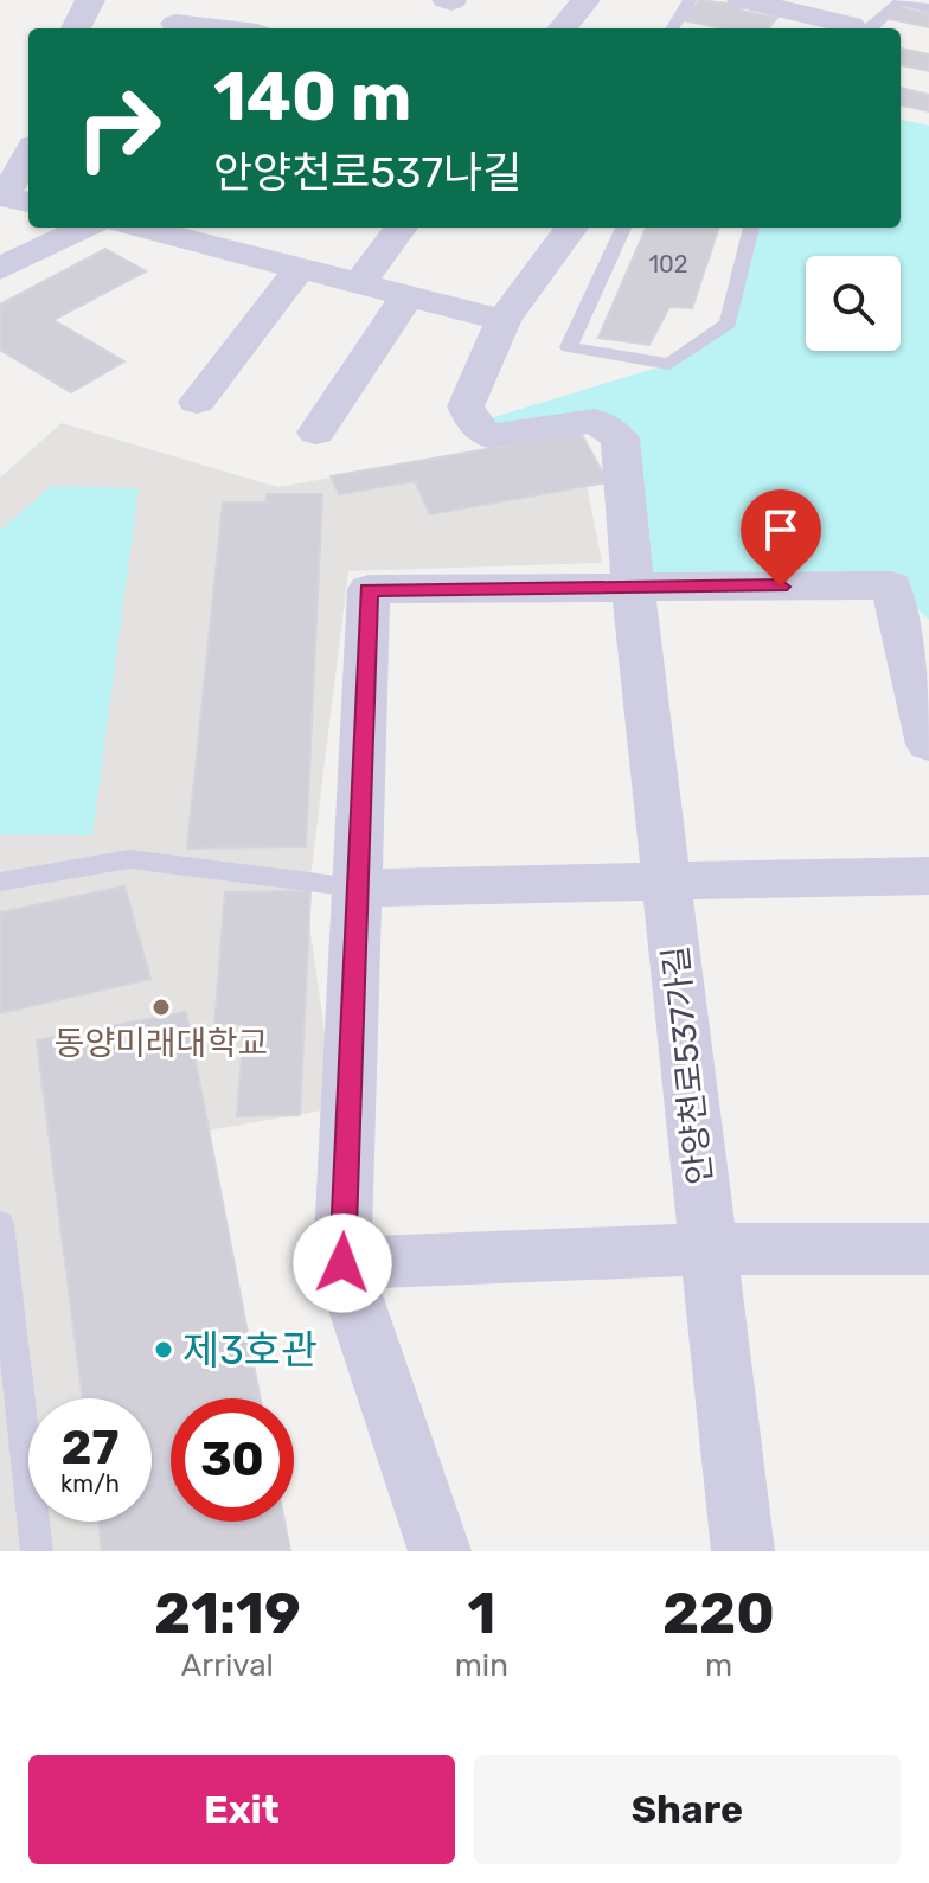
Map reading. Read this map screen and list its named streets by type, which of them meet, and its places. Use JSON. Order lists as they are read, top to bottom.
{
  "streets": {
    "street": ["안양천로537가길"]
  },
  "places": ["동양미래대학교", "제3호관"],
  "house_numbers": ["102"],
  "page": {
    "turn": ["140 m", "안양천로537나길"],
    "speed": "27 km/h",
    "limit": "30",
    "eta": [
      "21:19",
      "Arrival",
      "1",
      "min",
      "220",
      "m"
    ],
    "buttons": ["Exit", "Share"]
  }
}
